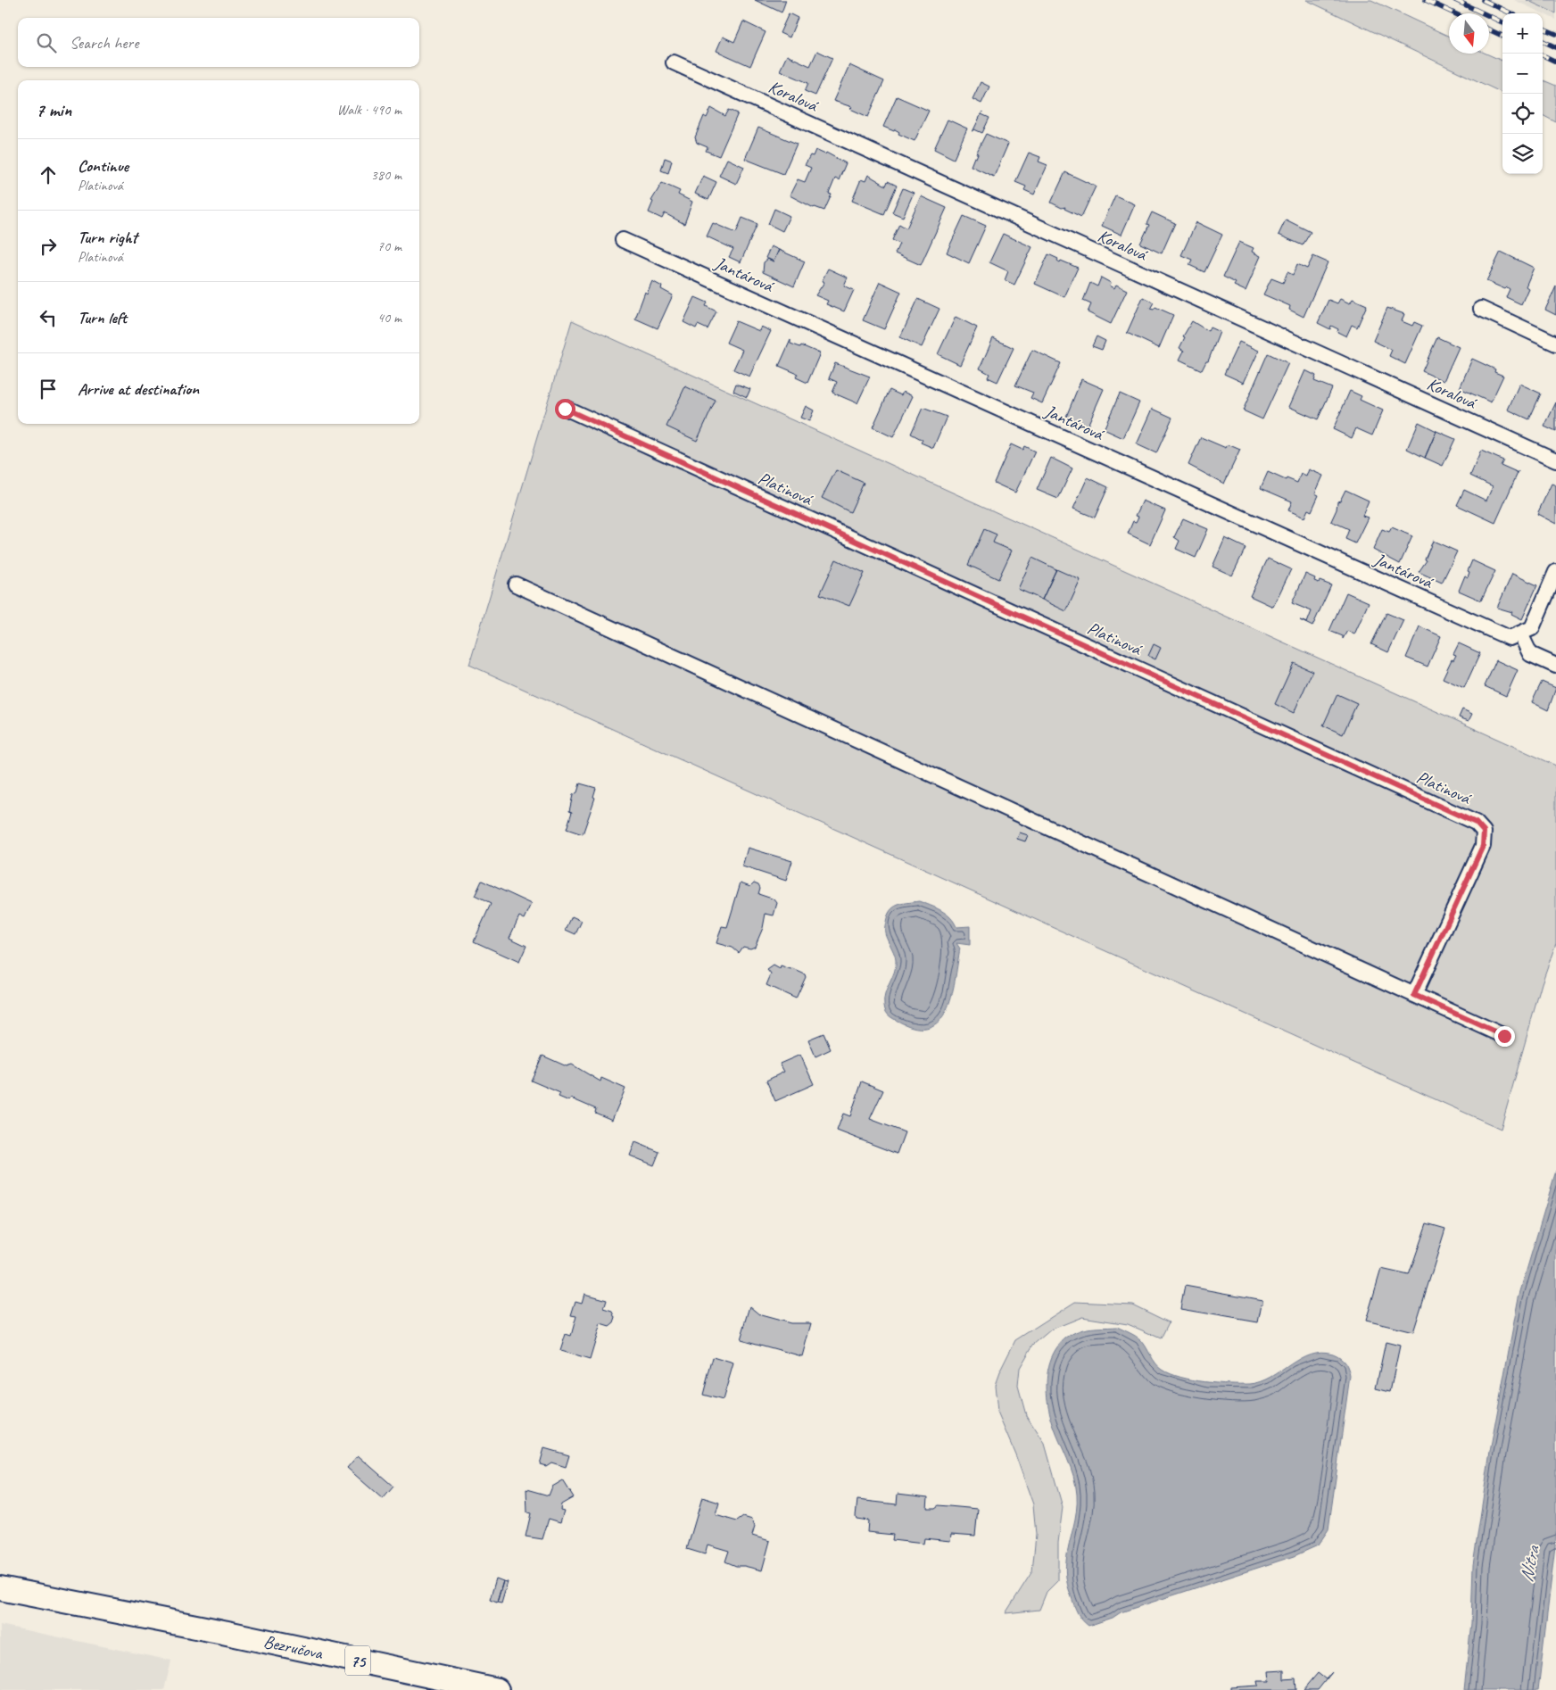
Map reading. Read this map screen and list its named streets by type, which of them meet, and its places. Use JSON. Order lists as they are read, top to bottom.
{
  "streets": {
    "main road": ["Bezručova", "75"],
    "street": ["Koralová", "Jantárová", "Platinová"]
  },
  "water": ["Nitra"],
  "north": "bottom",
  "page": {
    "map_buttons": ["+", "−"],
    "search": "Search here",
    "heading": ["7 min", "Walk · 490 m"],
    "list": [
      ["Continue", "Platinová", "380 m"],
      ["Turn right", "Platinová", "70 m"],
      ["Turn left", "40 m"],
      "Arrive at destination"
    ]
  }
}
